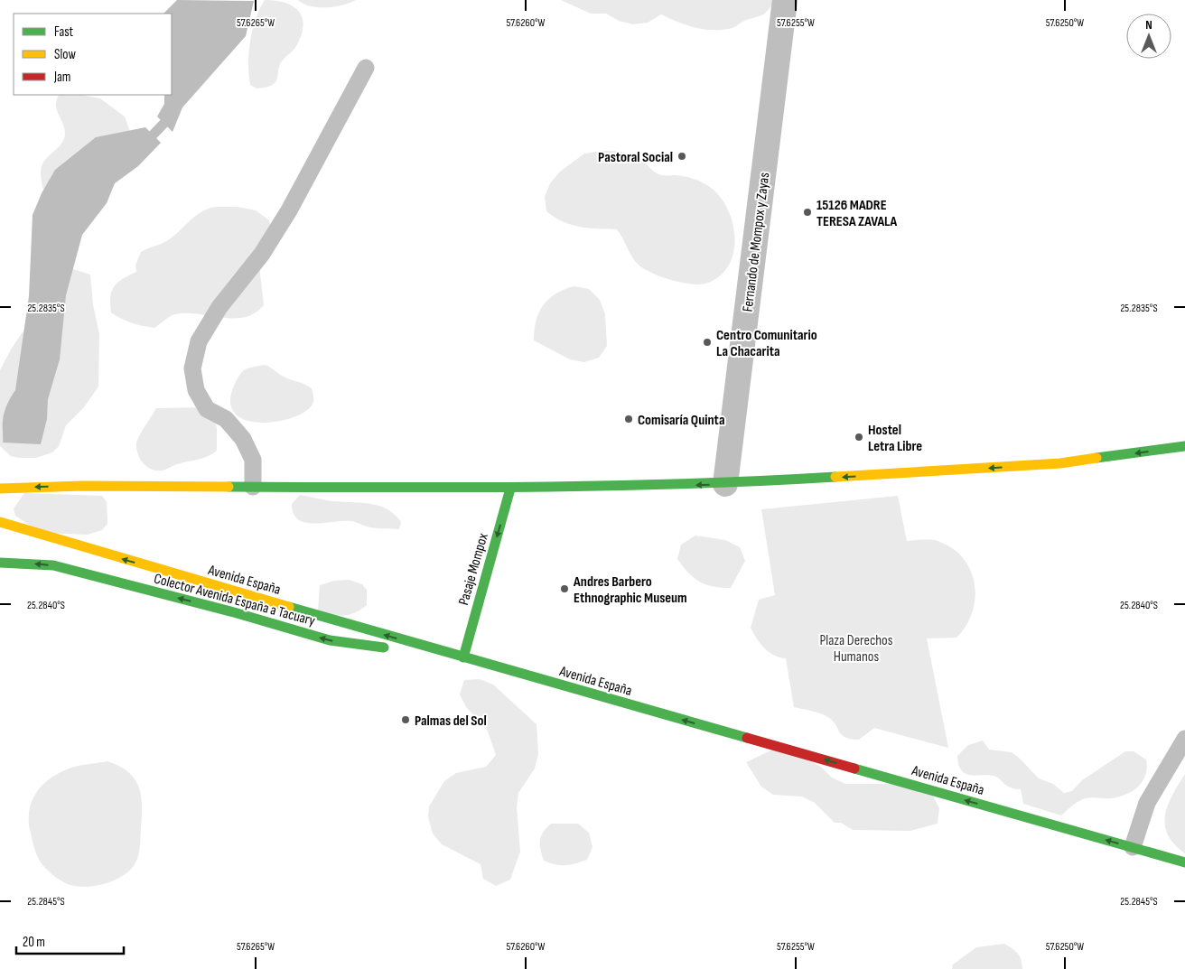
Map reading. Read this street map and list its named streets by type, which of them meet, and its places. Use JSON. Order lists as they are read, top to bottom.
{
  "streets": {
    "street": [
      "Fernando de Mompox y Zayas",
      "Pasaje Mompox",
      "Avenida España",
      "Colector Avenida España a Tacuary"
    ]
  },
  "crossings": [
    ["Pasaje Mompox", "Avenida España"],
    ["Pasaje Mompox", "Colector Avenida España a Tacuary"],
    ["Avenida España", "Colector Avenida España a Tacuary"]
  ],
  "one_way": ["Pasaje Mompox", "Avenida España", "Colector Avenida España a Tacuary"],
  "parks": ["Plaza Derechos Humanos"],
  "places": [
    "Pastoral Social",
    "15126 MADRE TERESA ZAVALA",
    "Centro Comunitario La Chacarita",
    "Comisaría Quinta",
    "Hostel Letra Libre",
    "Andres Barbero Ethnographic Museum",
    "Palmas del Sol"
  ],
  "legend": ["Fast", "Slow", "Jam"],
  "scale_bar": "20 m",
  "north": "top",
  "coordinates": [
    "57.6265°W",
    "57.6260°W",
    "57.6255°W",
    "57.6250°W",
    "25.2835°S",
    "25.2840°S",
    "25.2845°S"
  ]
}
